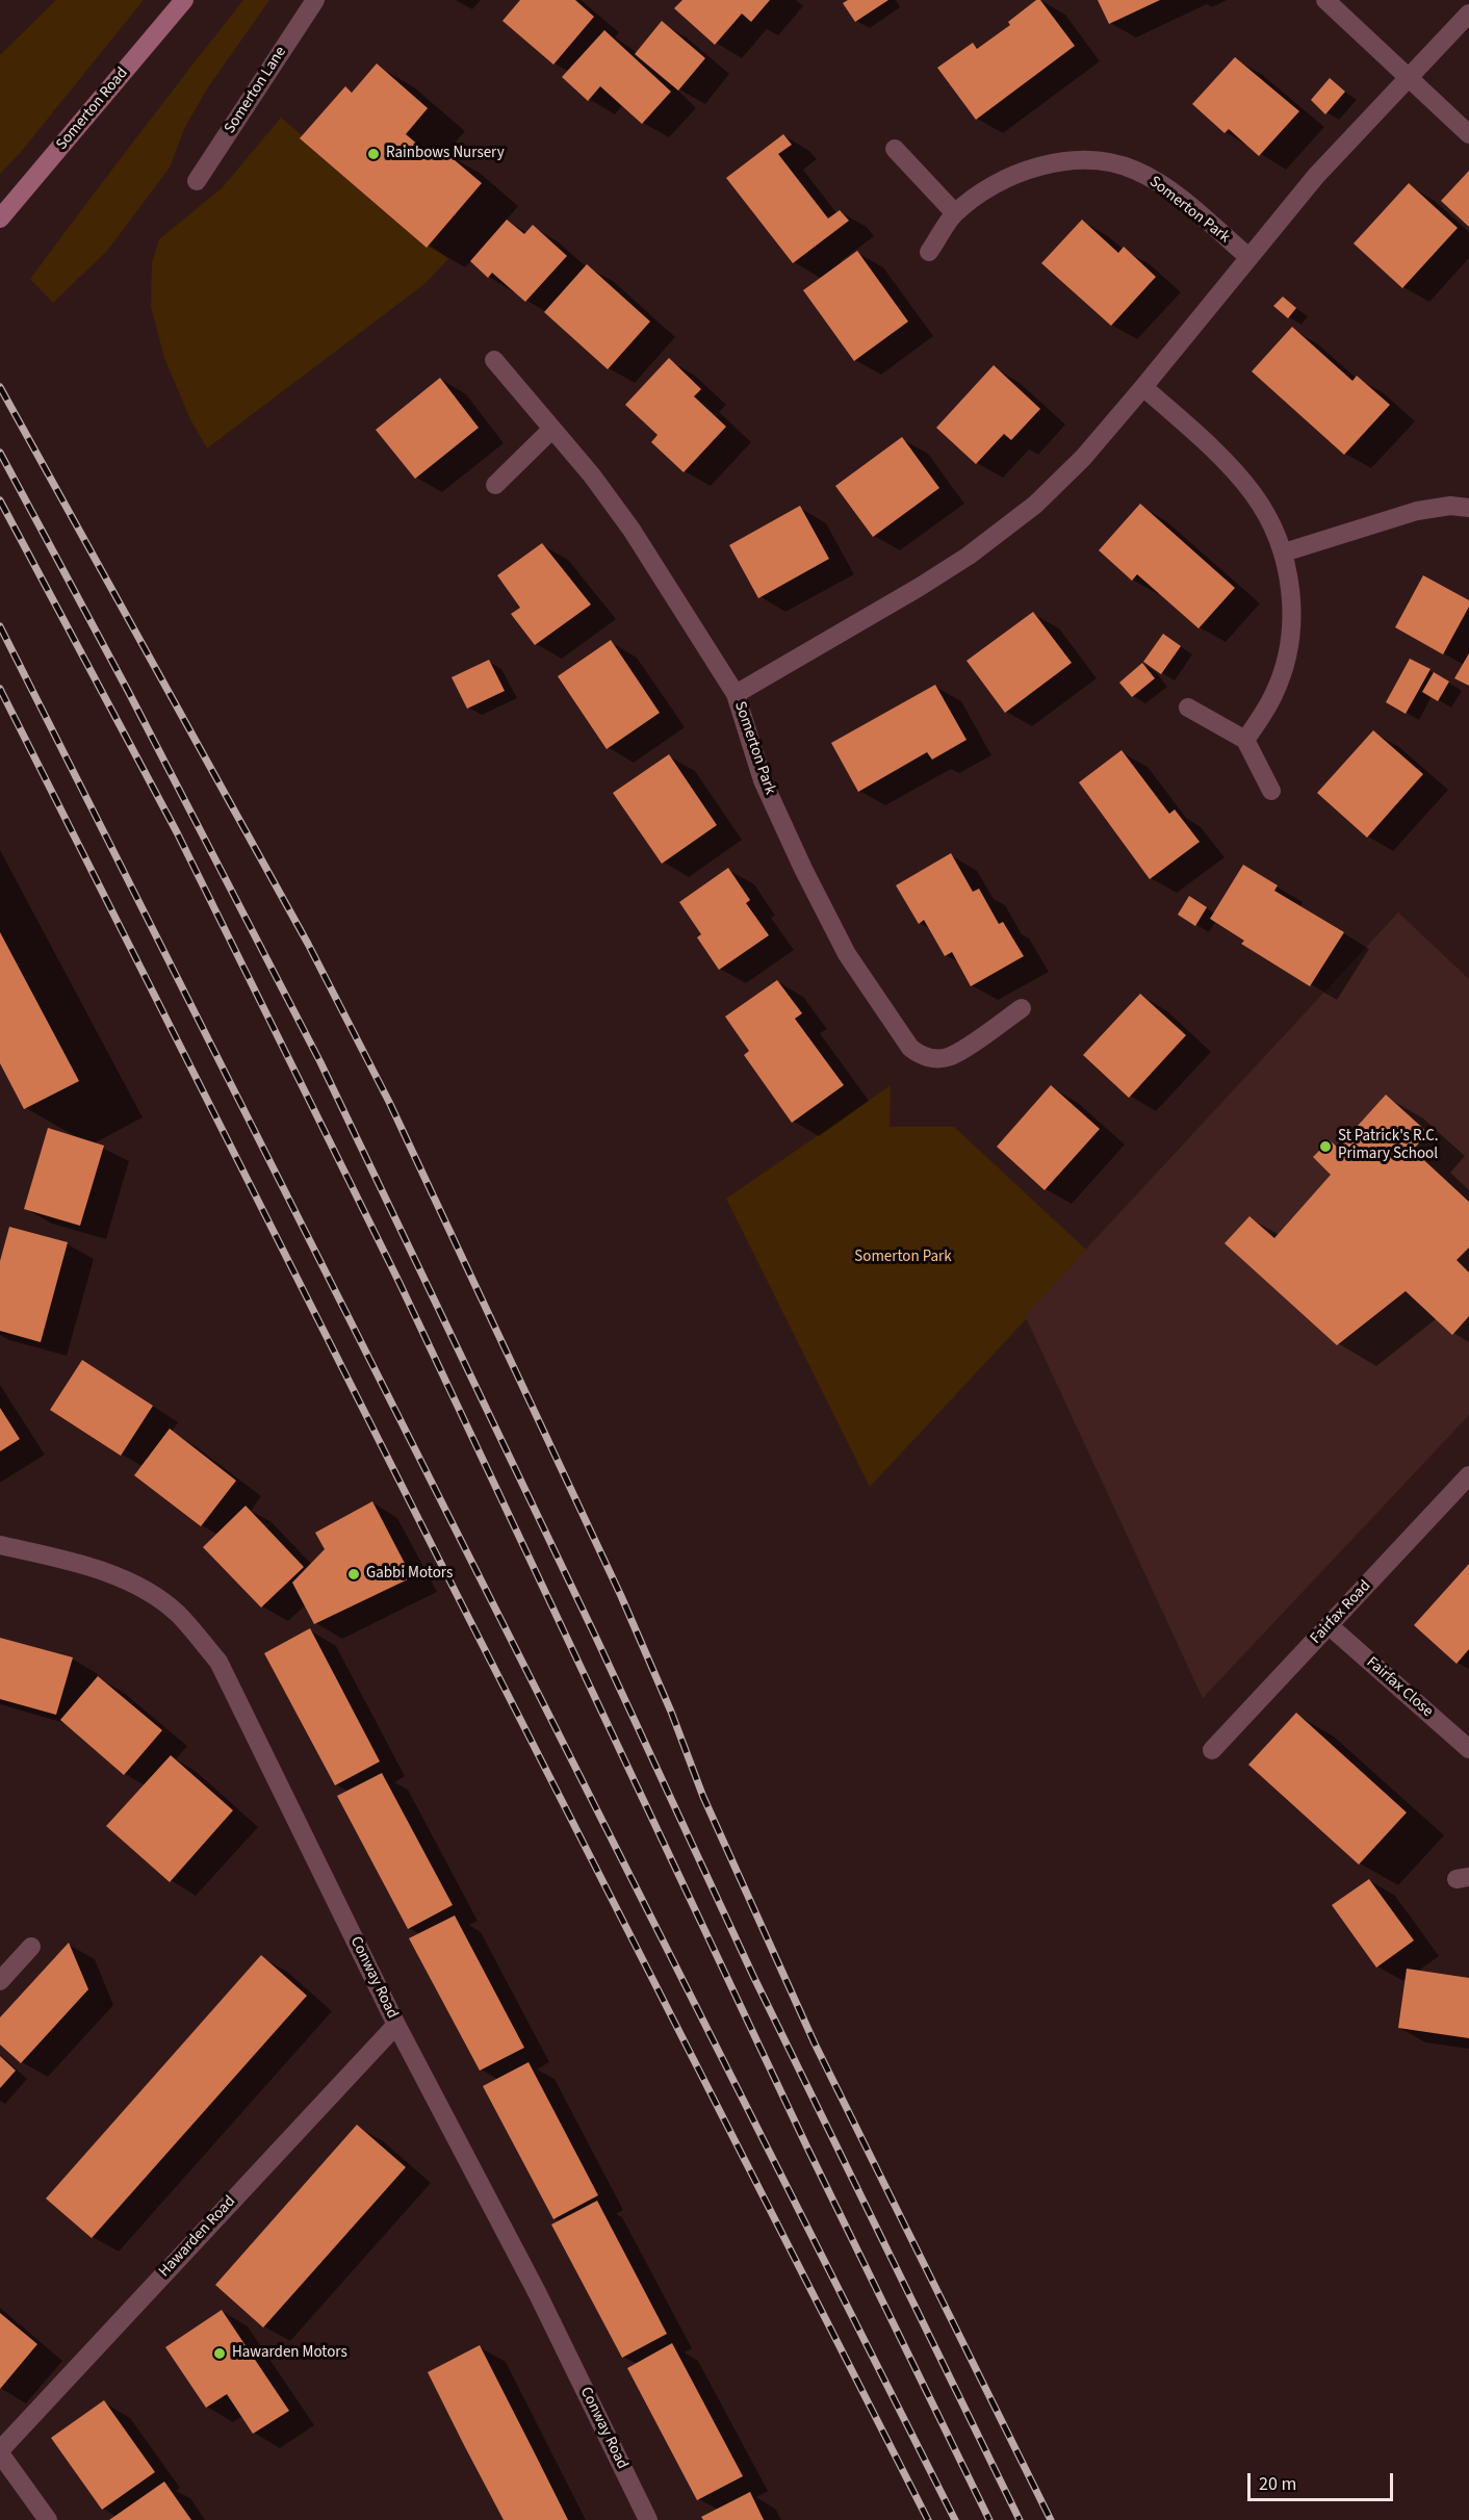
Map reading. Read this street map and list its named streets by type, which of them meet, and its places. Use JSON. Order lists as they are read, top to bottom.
{
  "streets": {
    "street": [
      "Somerton Lane",
      "Somerton Road",
      "Somerton Park",
      "Fairfax Road",
      "Fairfax Close",
      "Conway Road",
      "Hawarden Road"
    ]
  },
  "crossings": [
    ["Fairfax Road", "Fairfax Close"],
    ["Conway Road", "Hawarden Road"]
  ],
  "parks": ["Somerton Park"],
  "places": [
    "Rainbows Nursery",
    "St Patrick's R.C. Primary School",
    "Gabbi Motors",
    "Hawarden Motors"
  ],
  "scale_bar": "20 m"
}
